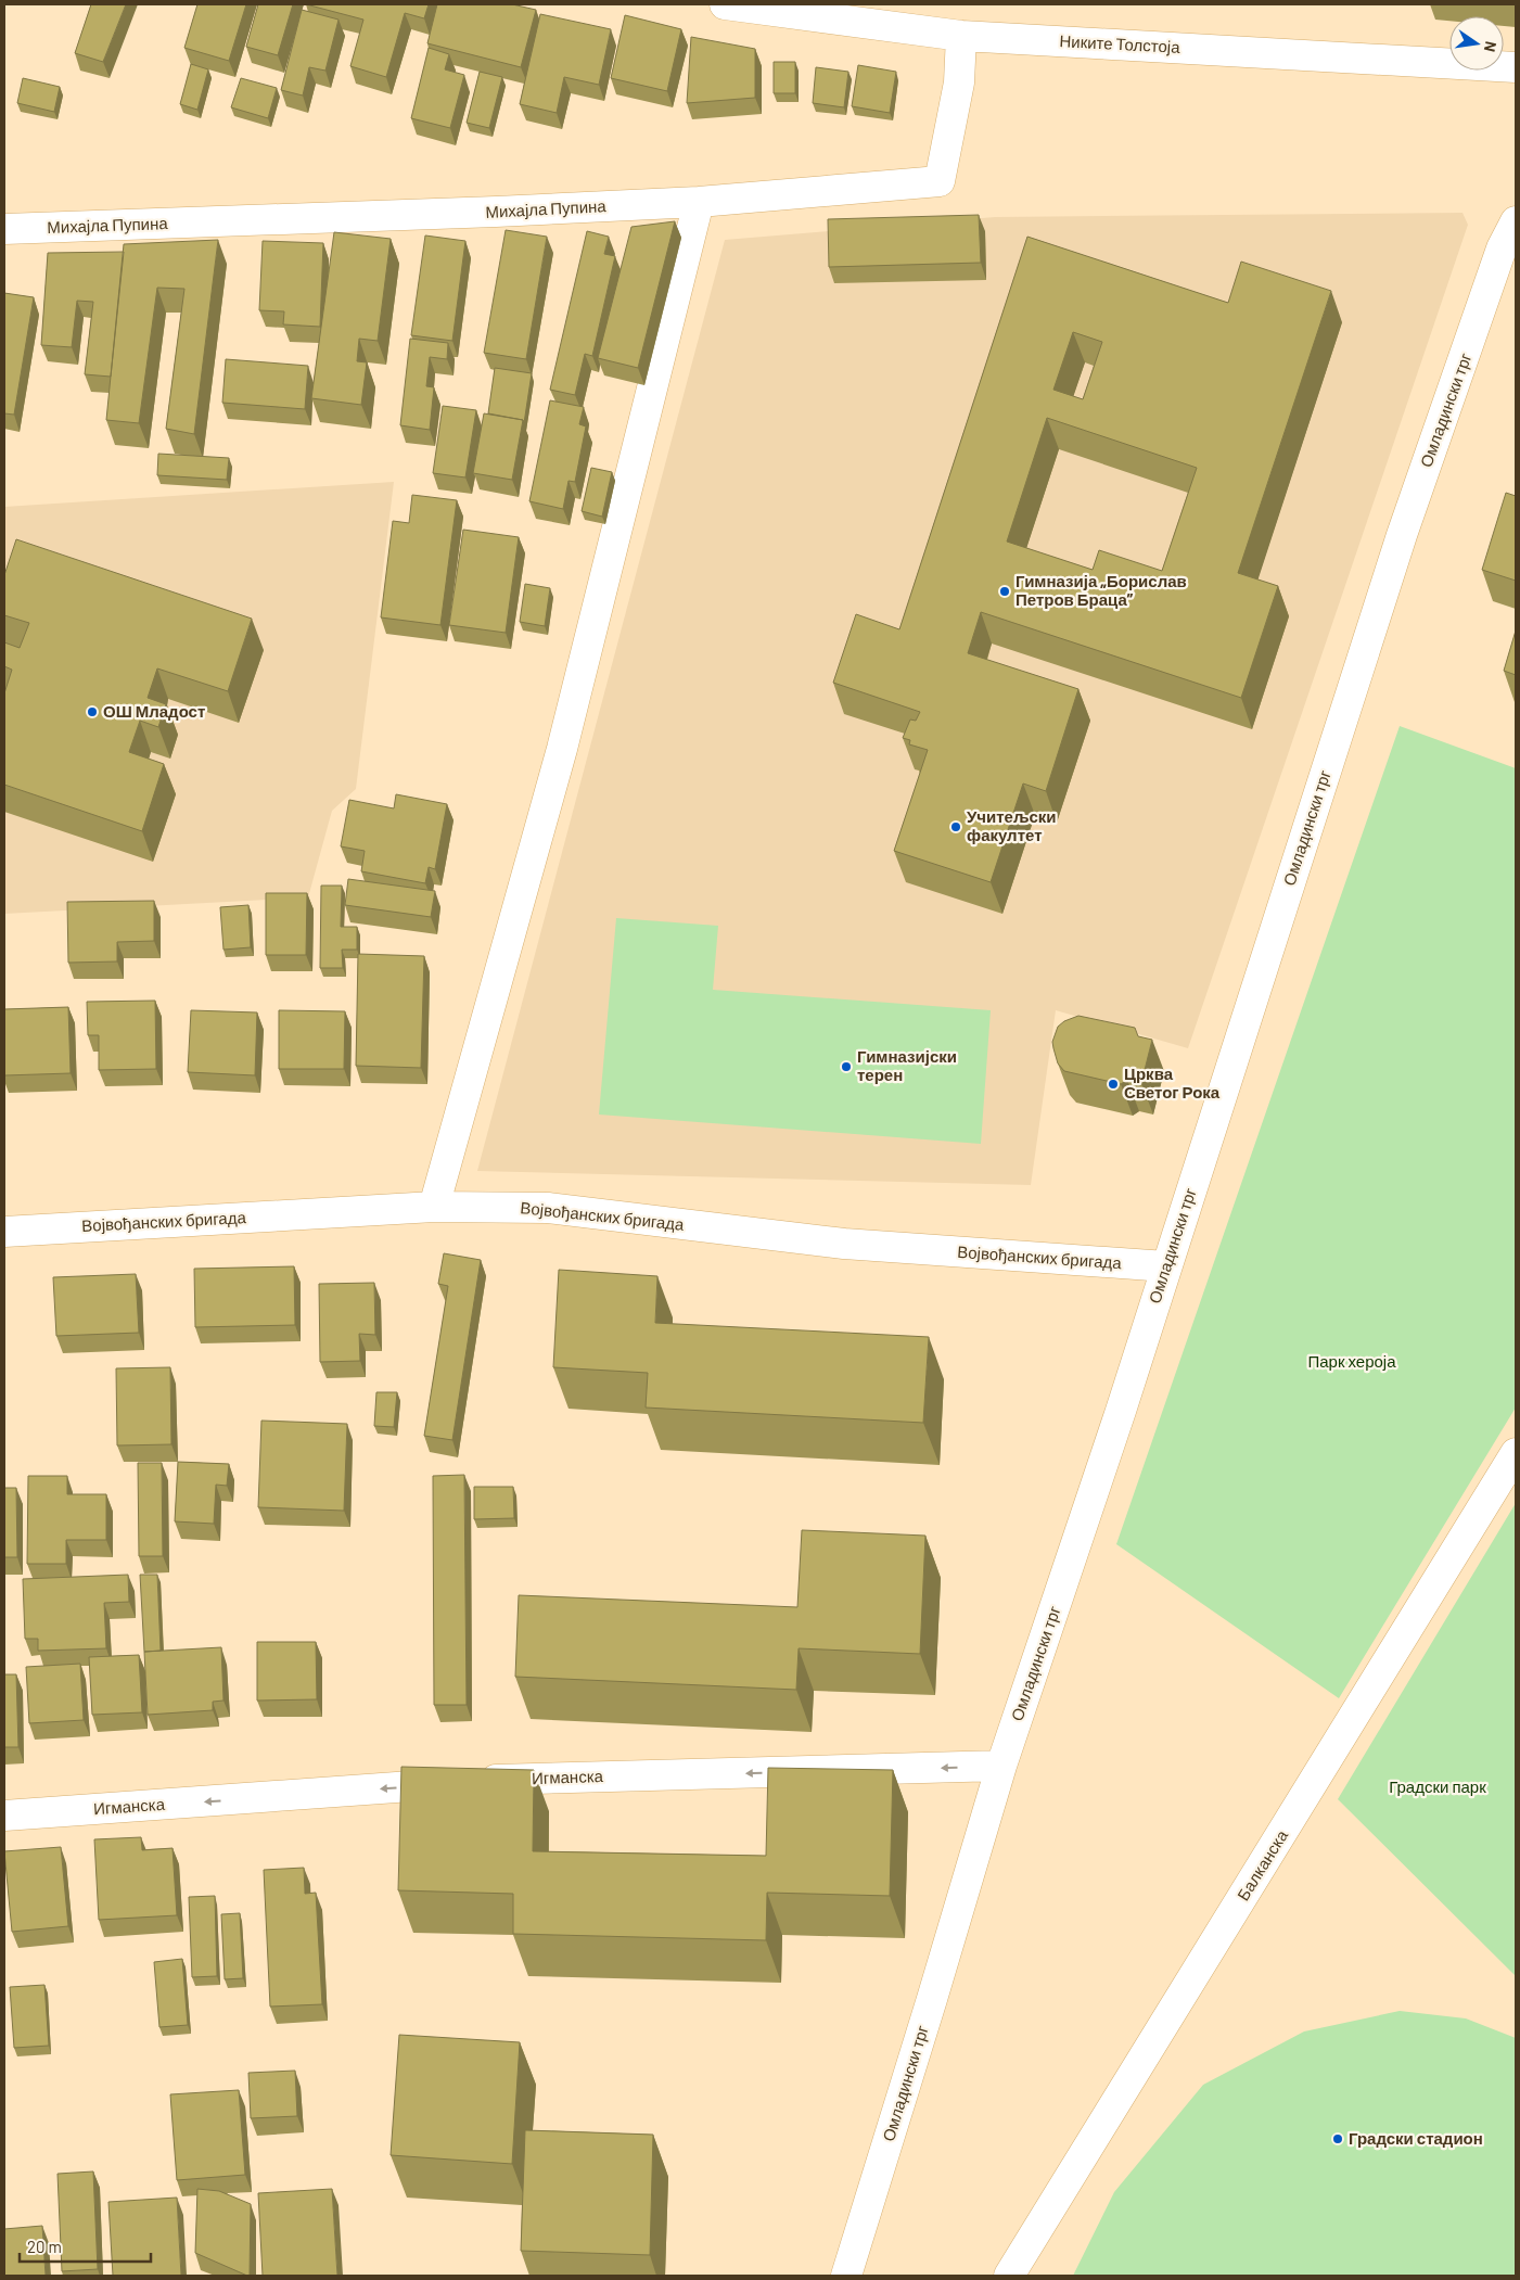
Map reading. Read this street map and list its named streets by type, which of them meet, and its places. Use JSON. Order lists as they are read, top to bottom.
{
  "streets": {
    "street": [
      "Никите Толстоја",
      "Михајла Пупина",
      "Омладински трг",
      "Војвођанских бригада",
      "Игманска",
      "Балканска"
    ]
  },
  "crossings": [
    ["Никите Толстоја", "Михајла Пупина"],
    ["Омладински трг", "Војвођанских бригада"],
    ["Омладински трг", "Игманска"]
  ],
  "one_way": ["Игманска"],
  "parks": ["Парк хероја", "Градски парк"],
  "places": [
    "Гимназија „Борислав Петров Браца”",
    "ОШ Младост",
    "Учитељски факултет",
    "Гимназијски терен",
    "Црква Светог Рока",
    "Градски стадион"
  ],
  "scale_bar": "20 m",
  "north": "right"
}
